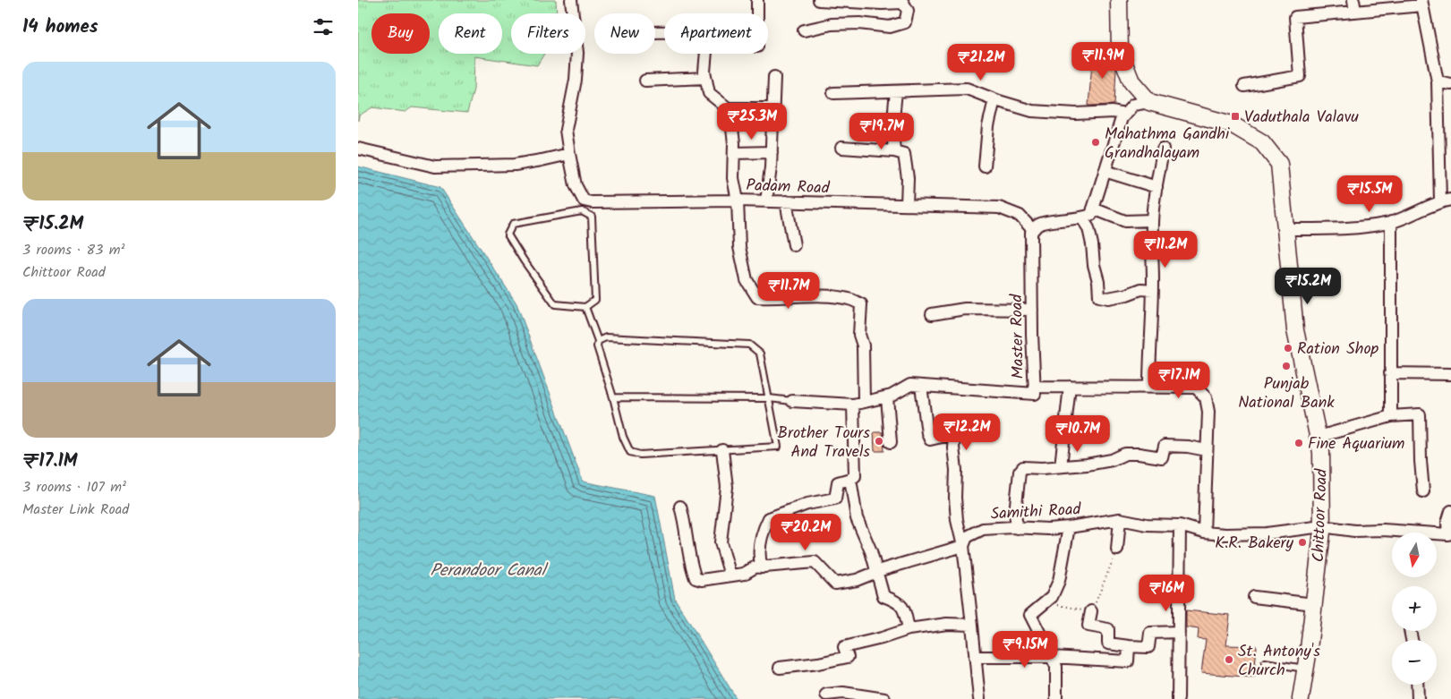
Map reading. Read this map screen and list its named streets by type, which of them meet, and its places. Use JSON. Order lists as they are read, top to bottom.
{
  "streets": {
    "main road": ["Chittoor Road"],
    "street": ["Padam Road", "Master Road", "Samithi Road"]
  },
  "crossings": [
    ["Padam Road", "Master Road"],
    ["Samithi Road", "Chittoor Road"]
  ],
  "water": ["Perandoor Canal"],
  "places": {
    "transit": ["Vaduthala Valavu"],
    "other": [
      "Mahathma Gandhi Grandhalayam",
      "Ration Shop",
      "Punjab National Bank",
      "Brother Tours And Travels",
      "Fine Aquarium",
      "K.R. Bakery",
      "St. Antony's Church"
    ]
  },
  "north": "bottom",
  "page": {
    "heading": "14 homes",
    "chip": [
      "Buy",
      "Rent",
      "Filters",
      "New",
      "Apartment"
    ],
    "price": [
      "₹11.9M",
      "₹21.2M",
      "₹25.3M",
      "₹19.7M",
      "₹15.5M",
      "₹11.2M",
      "₹15.2M",
      "₹11.7M",
      "₹17.1M",
      "₹12.2M",
      "₹10.7M",
      "₹20.2M",
      "₹16M",
      "₹9.15M"
    ],
    "list": [
      {
        "name": "₹15.2M",
        "note": "3 rooms · 83 m² · Chittoor Road"
      },
      {
        "name": "₹17.1M",
        "note": "3 rooms · 107 m² · Master Link Road"
      }
    ],
    "map_buttons": ["+", "−"]
  }
}
